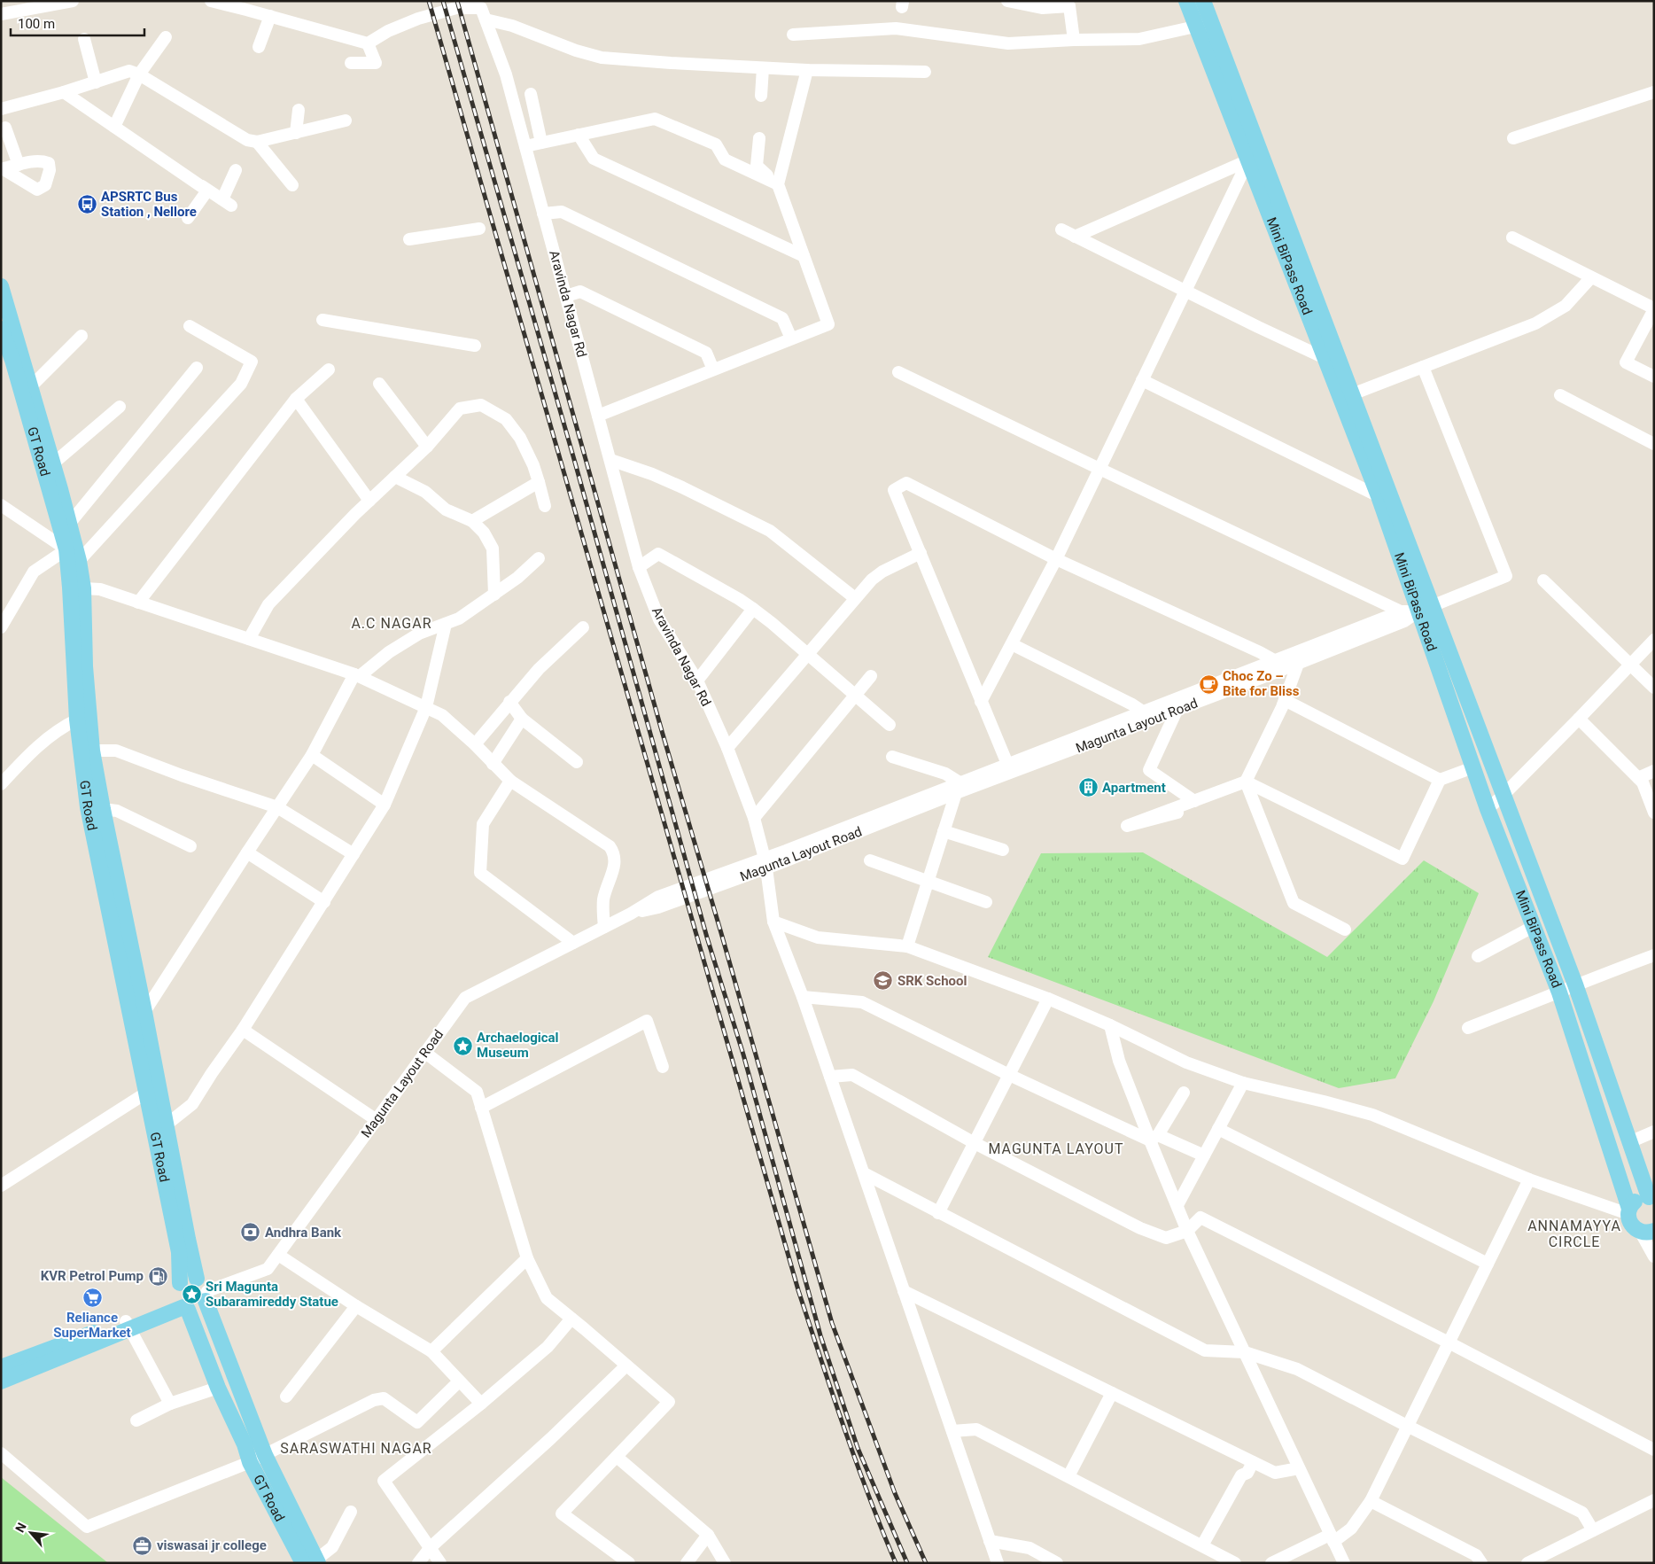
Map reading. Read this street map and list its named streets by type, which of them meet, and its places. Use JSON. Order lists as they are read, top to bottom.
{
  "streets": {
    "main road": ["Mini BiPass Road", "GT Road"],
    "street": ["Aravinda Nagar Rd", "Magunta Layout Road"]
  },
  "crossings": [
    ["Mini BiPass Road", "Magunta Layout Road"],
    ["Aravinda Nagar Rd", "Magunta Layout Road"],
    ["GT Road", "Magunta Layout Road"]
  ],
  "districts": [
    "A.C NAGAR",
    "MAGUNTA LAYOUT",
    "ANNAMAYYA CIRCLE",
    "SARASWATHI NAGAR"
  ],
  "places": {
    "bus stop": ["APSRTC Bus Station , Nellore"],
    "cafe": ["Choc Zo – Bite for Bliss"],
    "building": ["Apartment"],
    "school or university": ["SRK School"],
    "place": ["Archaelogical Museum", "Sri Magunta Subaramireddy Statue"],
    "bank": ["Andhra Bank"],
    "fuel station": ["KVR Petrol Pump"],
    "supermarket": ["Reliance SuperMarket"],
    "office": ["viswasai jr college"]
  },
  "scale_bar": "100 m",
  "north": "top left"
}
